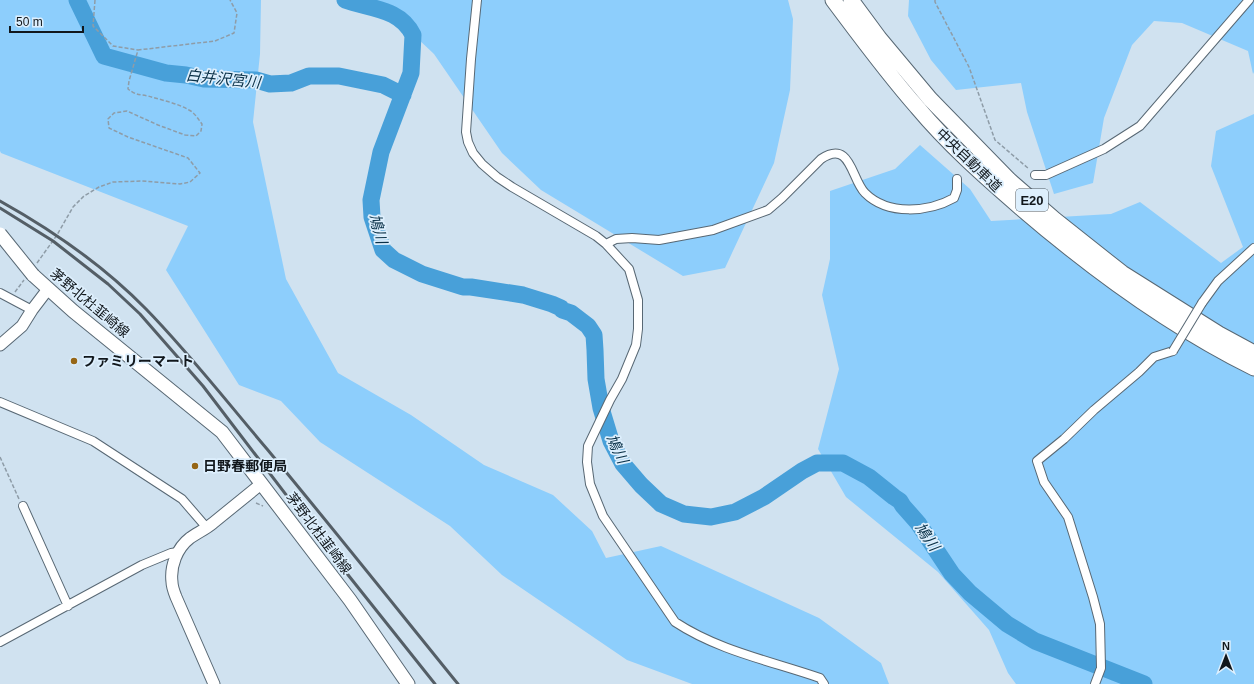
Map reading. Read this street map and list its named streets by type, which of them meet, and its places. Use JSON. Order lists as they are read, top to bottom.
{
  "streets": {
    "highway": ["中央自動車道", "E20"],
    "main road": ["茅野北杜韮崎線"]
  },
  "water": ["白井沢宮川", "鳩川"],
  "places": ["ファミリーマート", "日野春郵便局"],
  "scale_bar": "50 m",
  "north": "top"
}
